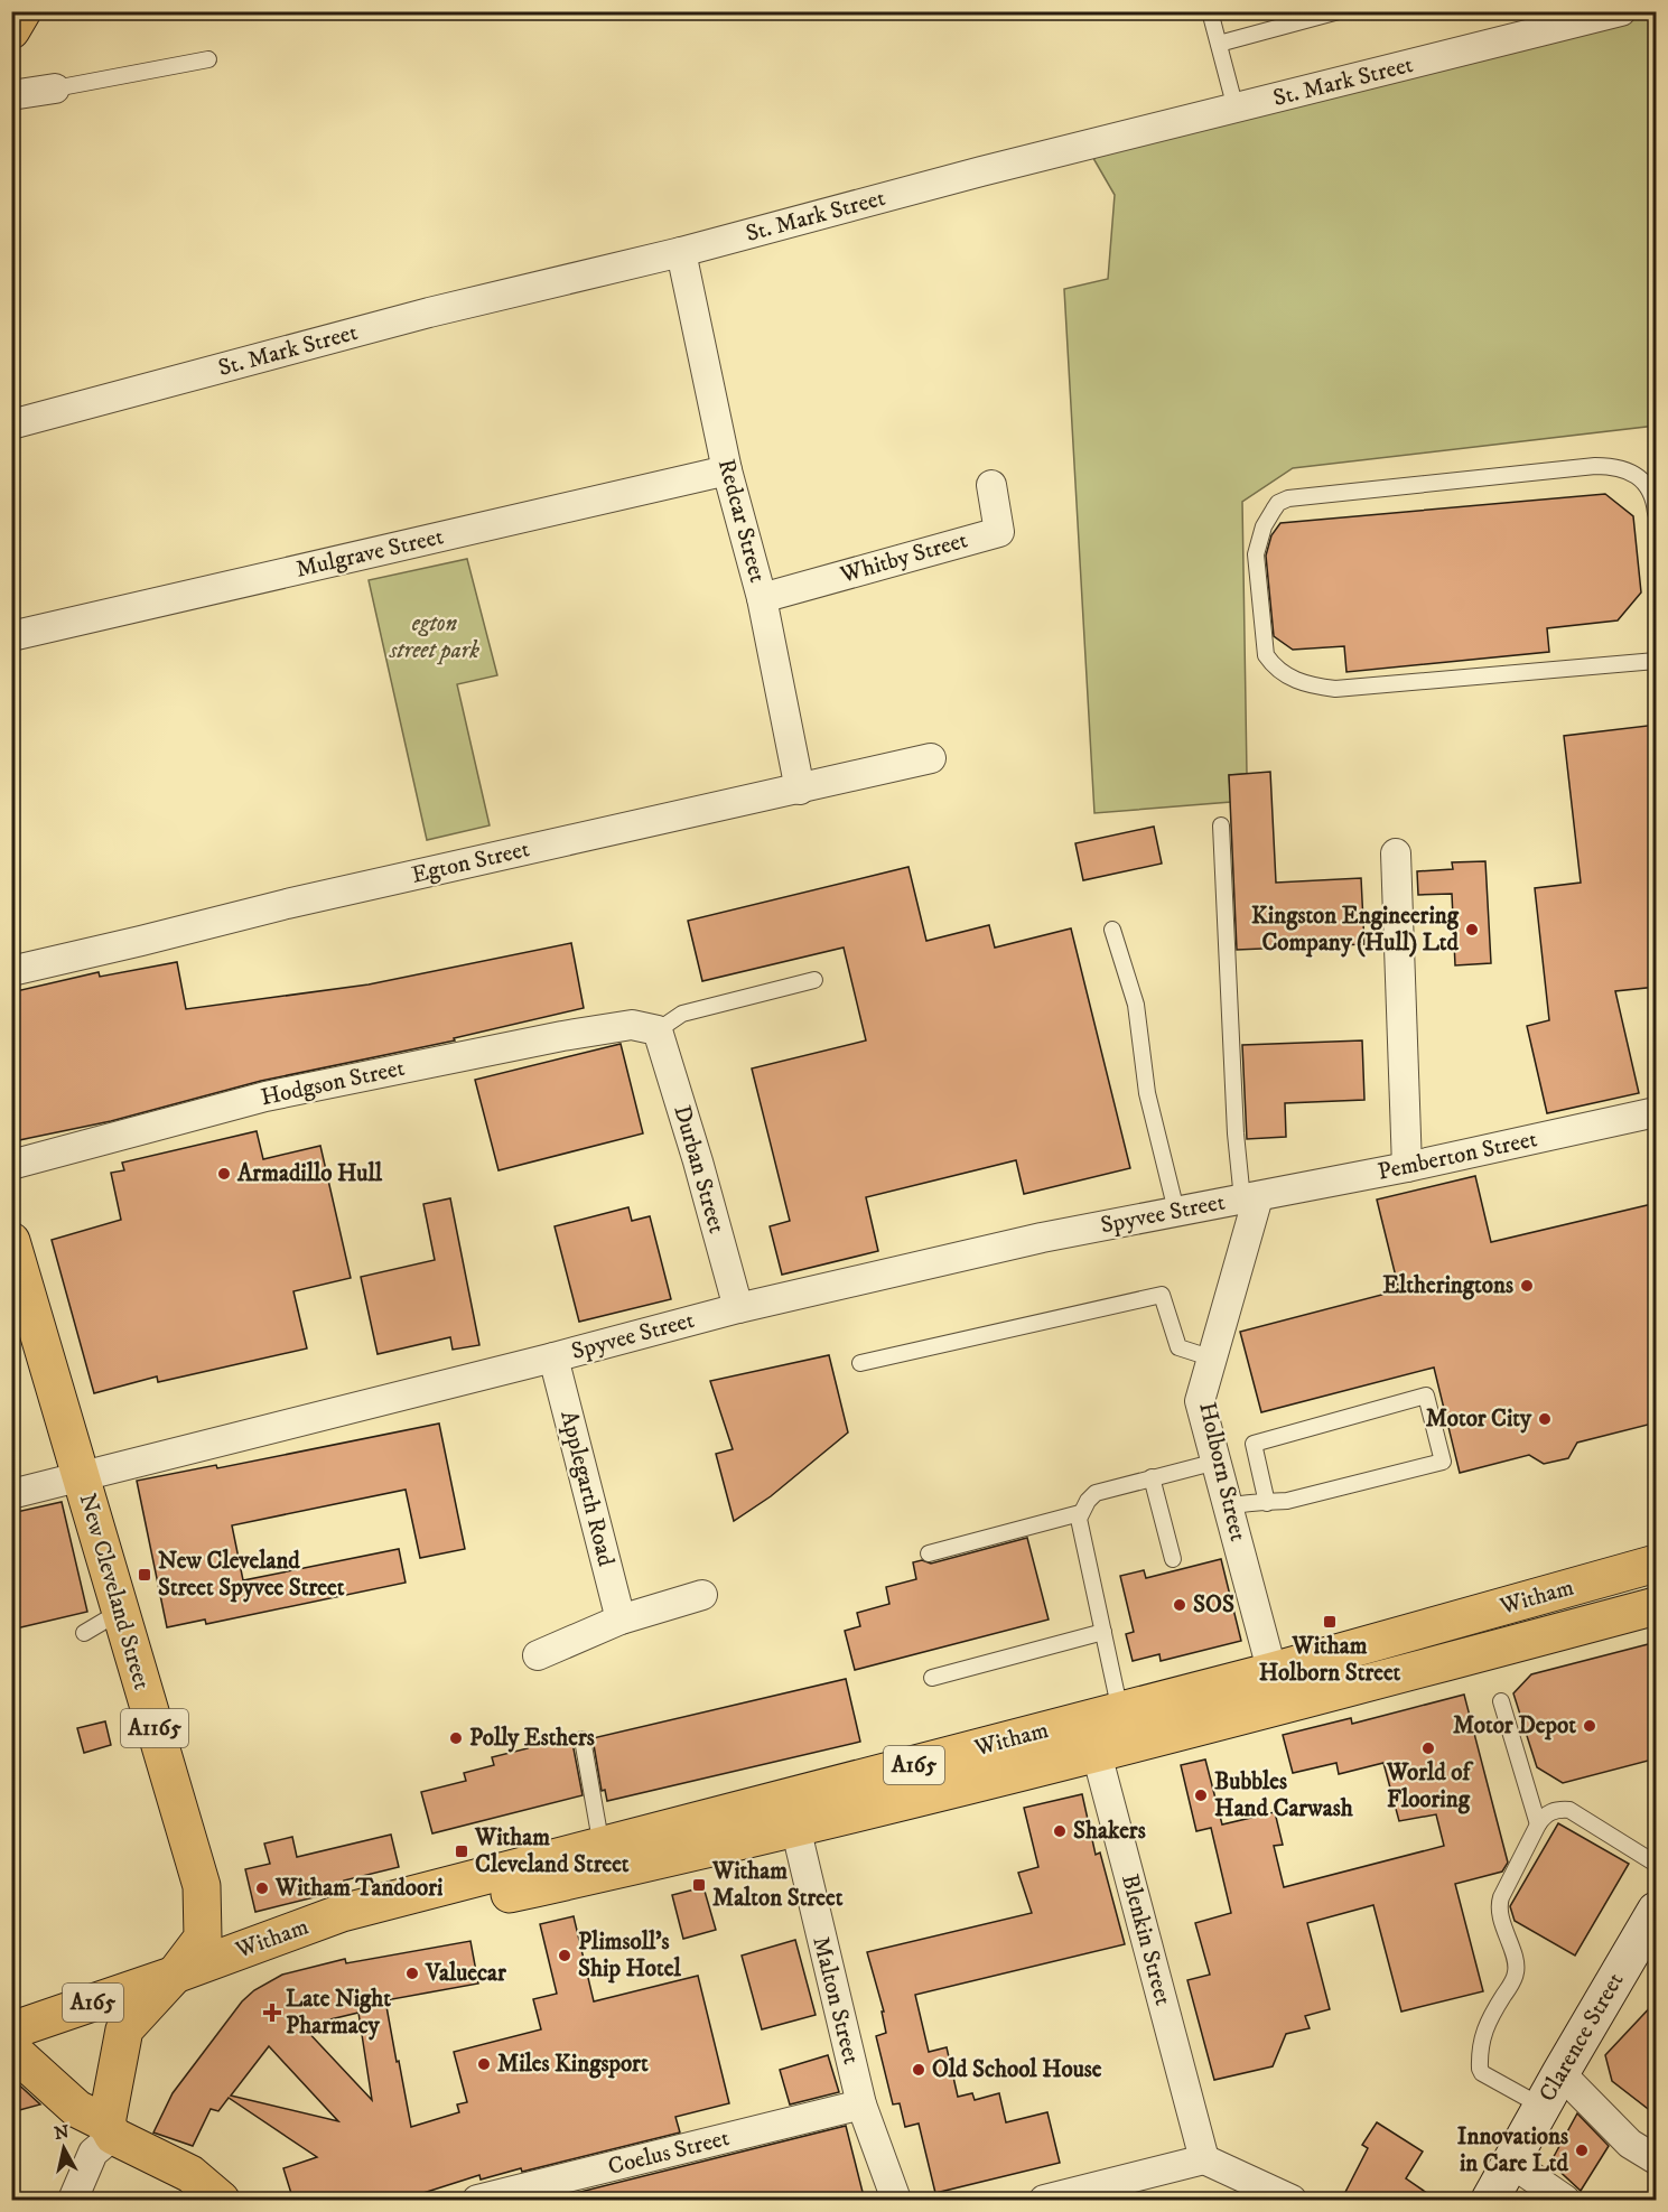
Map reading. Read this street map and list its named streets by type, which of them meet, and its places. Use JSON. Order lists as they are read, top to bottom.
{
  "streets": {
    "main road": [
      "New Cleveland Street",
      "Witham",
      "A1165",
      "A165"
    ],
    "street": [
      "St. Mark Street",
      "Redcar Street",
      "Mulgrave Street",
      "Whitby Street",
      "Egton Street",
      "Hodgson Street",
      "Pemberton Street",
      "Durban Street",
      "Spyvee Street",
      "Holborn Street",
      "Applegarth Road",
      "Blenkin Street",
      "Malton Street",
      "Clarence Street",
      "Coelus Street"
    ]
  },
  "crossings": [
    ["St. Mark Street", "Redcar Street"],
    ["Redcar Street", "Mulgrave Street"],
    ["Redcar Street", "Whitby Street"],
    ["Redcar Street", "Egton Street"],
    ["Hodgson Street", "Durban Street"],
    ["Pemberton Street", "Spyvee Street"],
    ["Pemberton Street", "Holborn Street"],
    ["Durban Street", "Spyvee Street"],
    ["Spyvee Street", "Holborn Street"],
    ["Spyvee Street", "Applegarth Road"],
    ["Spyvee Street", "New Cleveland Street"],
    ["Holborn Street", "Witham"],
    ["New Cleveland Street", "Witham"],
    ["New Cleveland Street", "A1165"],
    ["Witham", "A1165"],
    ["Witham", "Blenkin Street"],
    ["Witham", "Malton Street"],
    ["Malton Street", "Coelus Street"]
  ],
  "parks": ["egton street park"],
  "places": {
    "other": [
      "Kingston Engineering Company (Hull) Ltd",
      "Armadillo Hull",
      "Eltheringtons",
      "Motor City",
      "SOS",
      "Motor Depot",
      "Polly Esthers",
      "World of Flooring",
      "Bubbles Hand Carwash",
      "Shakers",
      "Witham Tandoori",
      "Plimsoll's Ship Hotel",
      "Valuecar",
      "Miles Kingsport",
      "Old School House",
      "Innovations in Care Ltd"
    ],
    "transit": [
      "New Cleveland Street Spyvee Street",
      "Witham Holborn Street",
      "Witham Cleveland Street",
      "Witham Malton Street"
    ],
    "health": ["Late Night Pharmacy"]
  },
  "north": "top"
}
